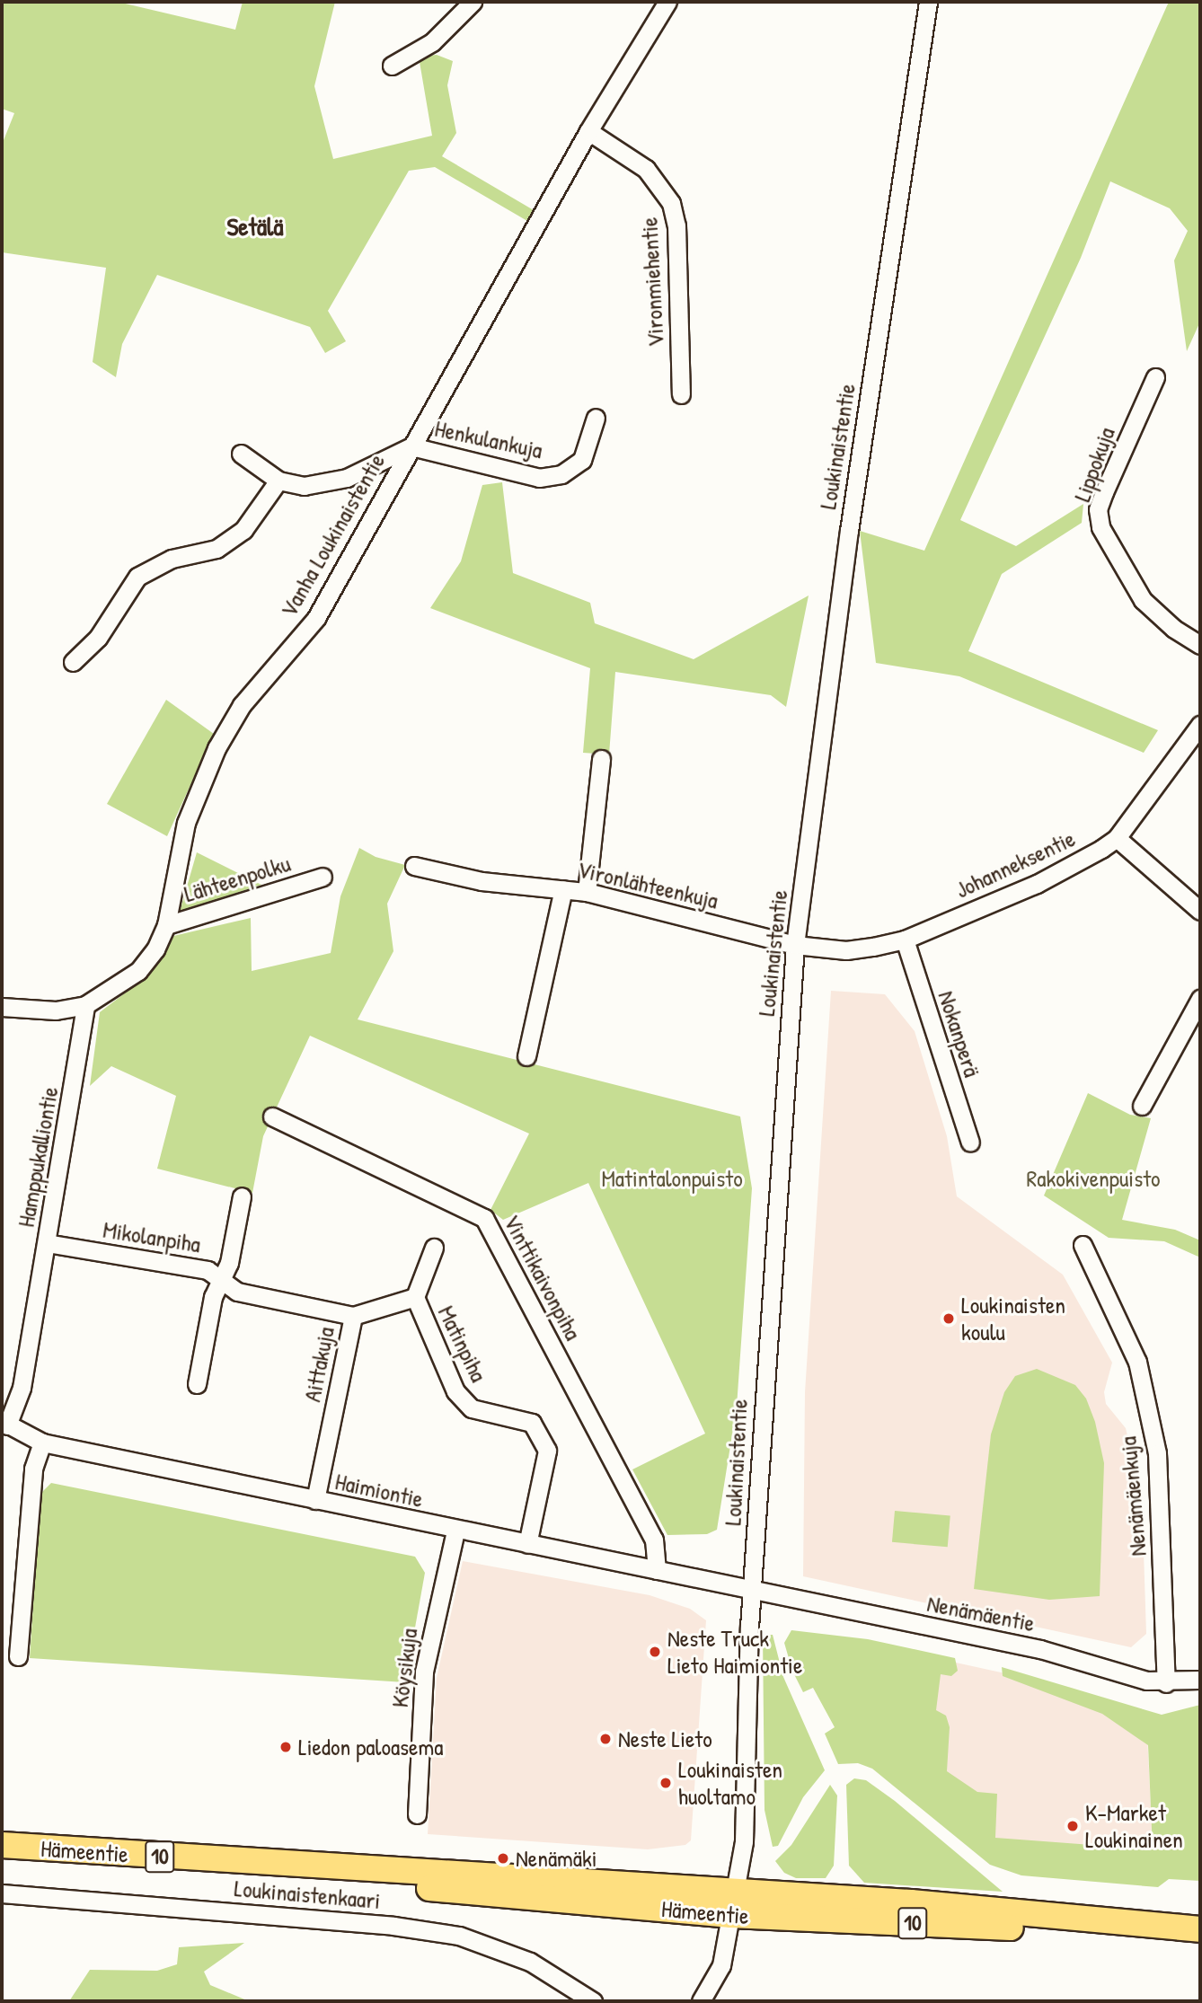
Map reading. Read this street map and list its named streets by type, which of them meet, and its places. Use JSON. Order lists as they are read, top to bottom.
{
  "streets": {
    "highway": ["Hämeentie", "10"],
    "street": [
      "Vironmiehentie",
      "Henkulankuja",
      "Loukinaistentie",
      "Lippokuja",
      "Vanha Loukinaistentie",
      "Johanneksentie",
      "Lähteenpolku",
      "Vironlähteenkuja",
      "Nokanperä",
      "Hamppukalliontie",
      "Mikolanpiha",
      "Vinttikaivonpiha",
      "Matinpiha",
      "Aittakuja",
      "Haimiontie",
      "Nenämäenkuja",
      "Nenämäentie",
      "Köysikuja",
      "Loukinaistenkaari"
    ]
  },
  "crossings": [
    ["Vironmiehentie", "Vanha Loukinaistentie"],
    ["Henkulankuja", "Vanha Loukinaistentie"],
    ["Loukinaistentie", "Johanneksentie"],
    ["Loukinaistentie", "Vironlähteenkuja"],
    ["Loukinaistentie", "Haimiontie"],
    ["Loukinaistentie", "Nenämäentie"],
    ["Loukinaistentie", "Hämeentie"],
    ["Vanha Loukinaistentie", "Lähteenpolku"],
    ["Vanha Loukinaistentie", "Hamppukalliontie"],
    ["Johanneksentie", "Vironlähteenkuja"],
    ["Johanneksentie", "Nokanperä"],
    ["Hamppukalliontie", "Mikolanpiha"],
    ["Hamppukalliontie", "Haimiontie"],
    ["Mikolanpiha", "Aittakuja"],
    ["Vinttikaivonpiha", "Haimiontie"],
    ["Matinpiha", "Aittakuja"],
    ["Matinpiha", "Haimiontie"],
    ["Aittakuja", "Haimiontie"],
    ["Haimiontie", "Nenämäentie"],
    ["Haimiontie", "Köysikuja"],
    ["Nenämäenkuja", "Nenämäentie"]
  ],
  "districts": ["Setälä"],
  "parks": ["Matintalonpuisto", "Rakokivenpuisto"],
  "places": [
    "Loukinaisten koulu",
    "Neste Truck Lieto Haimiontie",
    "Neste Lieto",
    "Liedon paloasema",
    "Loukinaisten huoltamo",
    "K-Market Loukinainen",
    "Nenämäki"
  ]
}
